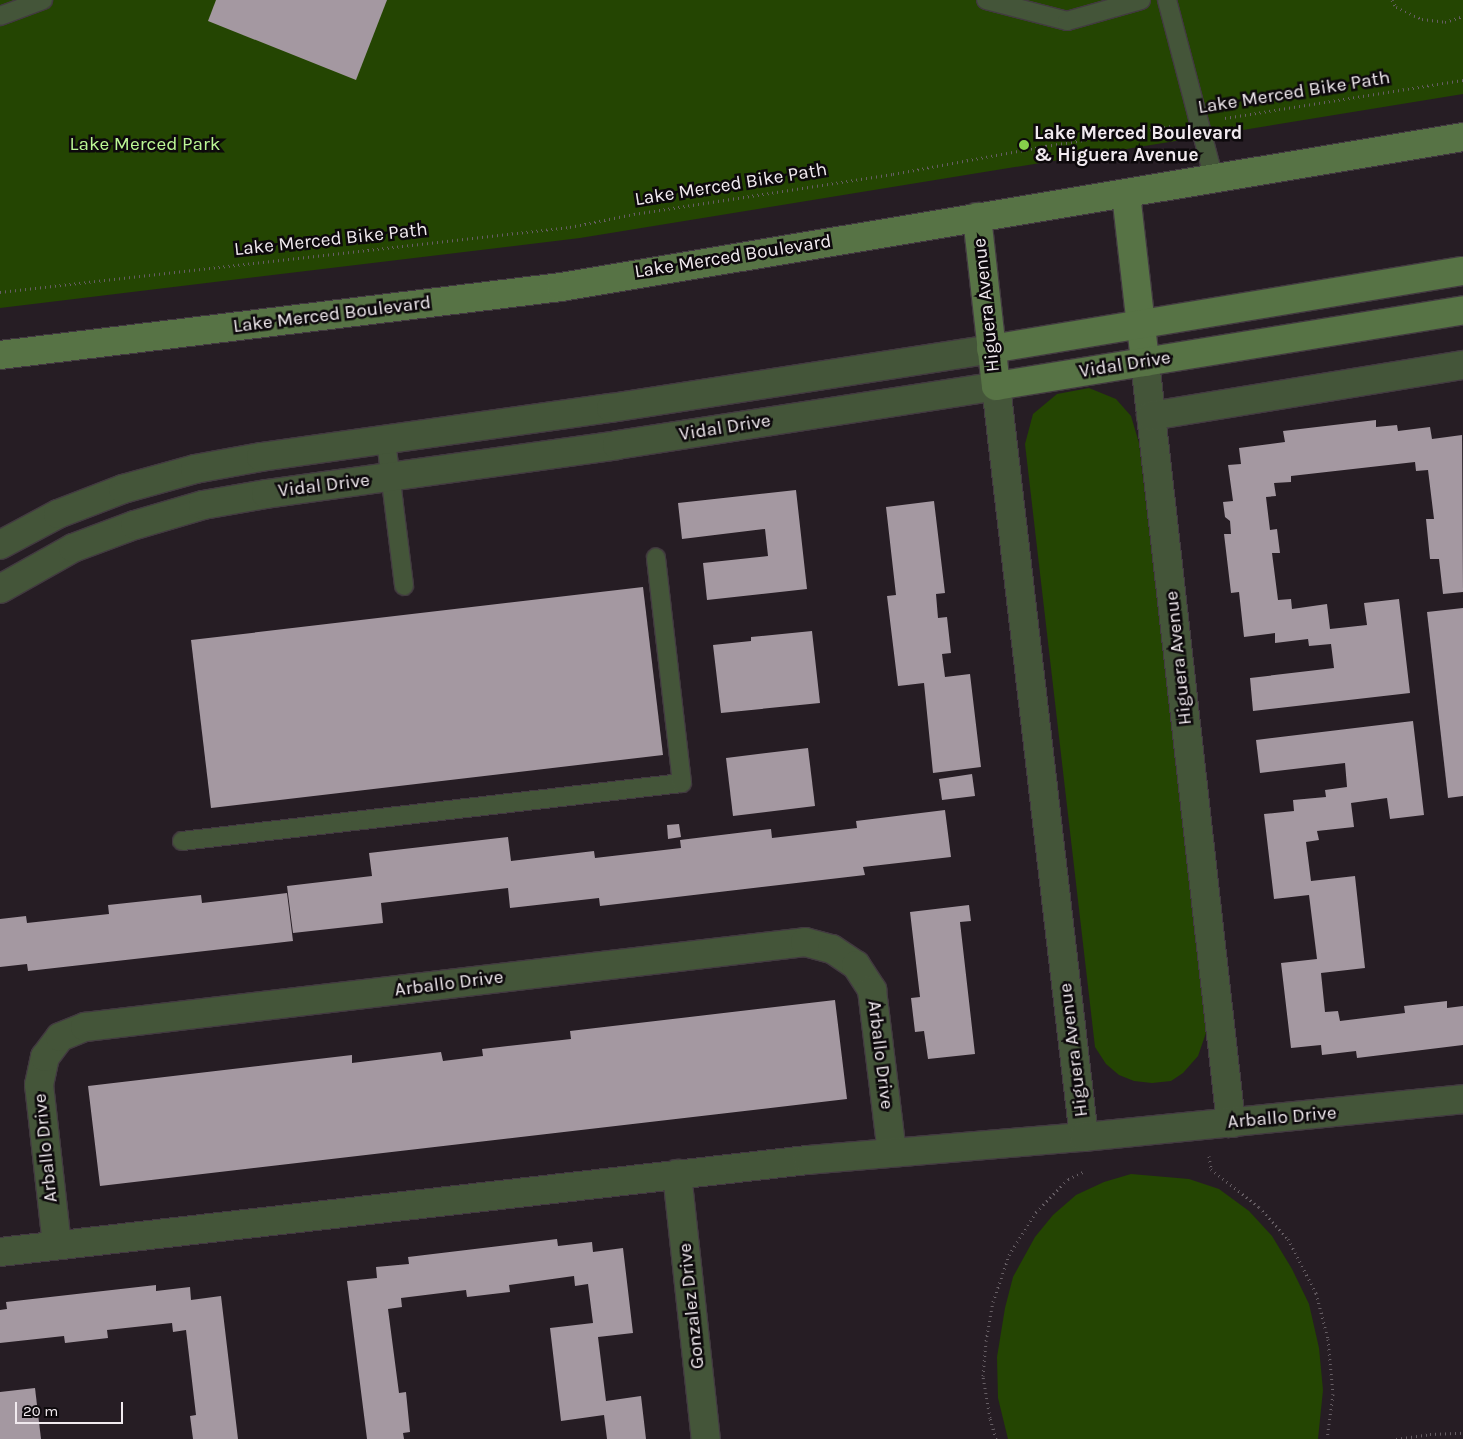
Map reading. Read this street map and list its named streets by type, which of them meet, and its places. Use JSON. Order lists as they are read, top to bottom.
{
  "streets": {
    "main road": ["Lake Merced Boulevard", "Higuera Avenue", "Vidal Drive"],
    "street": ["Arballo Drive", "Gonzalez Drive"],
    "path": ["Lake Merced Bike Path"]
  },
  "crossings": [
    ["Lake Merced Boulevard", "Higuera Avenue"],
    ["Higuera Avenue", "Vidal Drive"],
    ["Higuera Avenue", "Arballo Drive"],
    ["Arballo Drive", "Gonzalez Drive"]
  ],
  "parks": ["Lake Merced Park"],
  "places": ["Lake Merced Boulevard & Higuera Avenue"],
  "scale_bar": "20 m"
}
